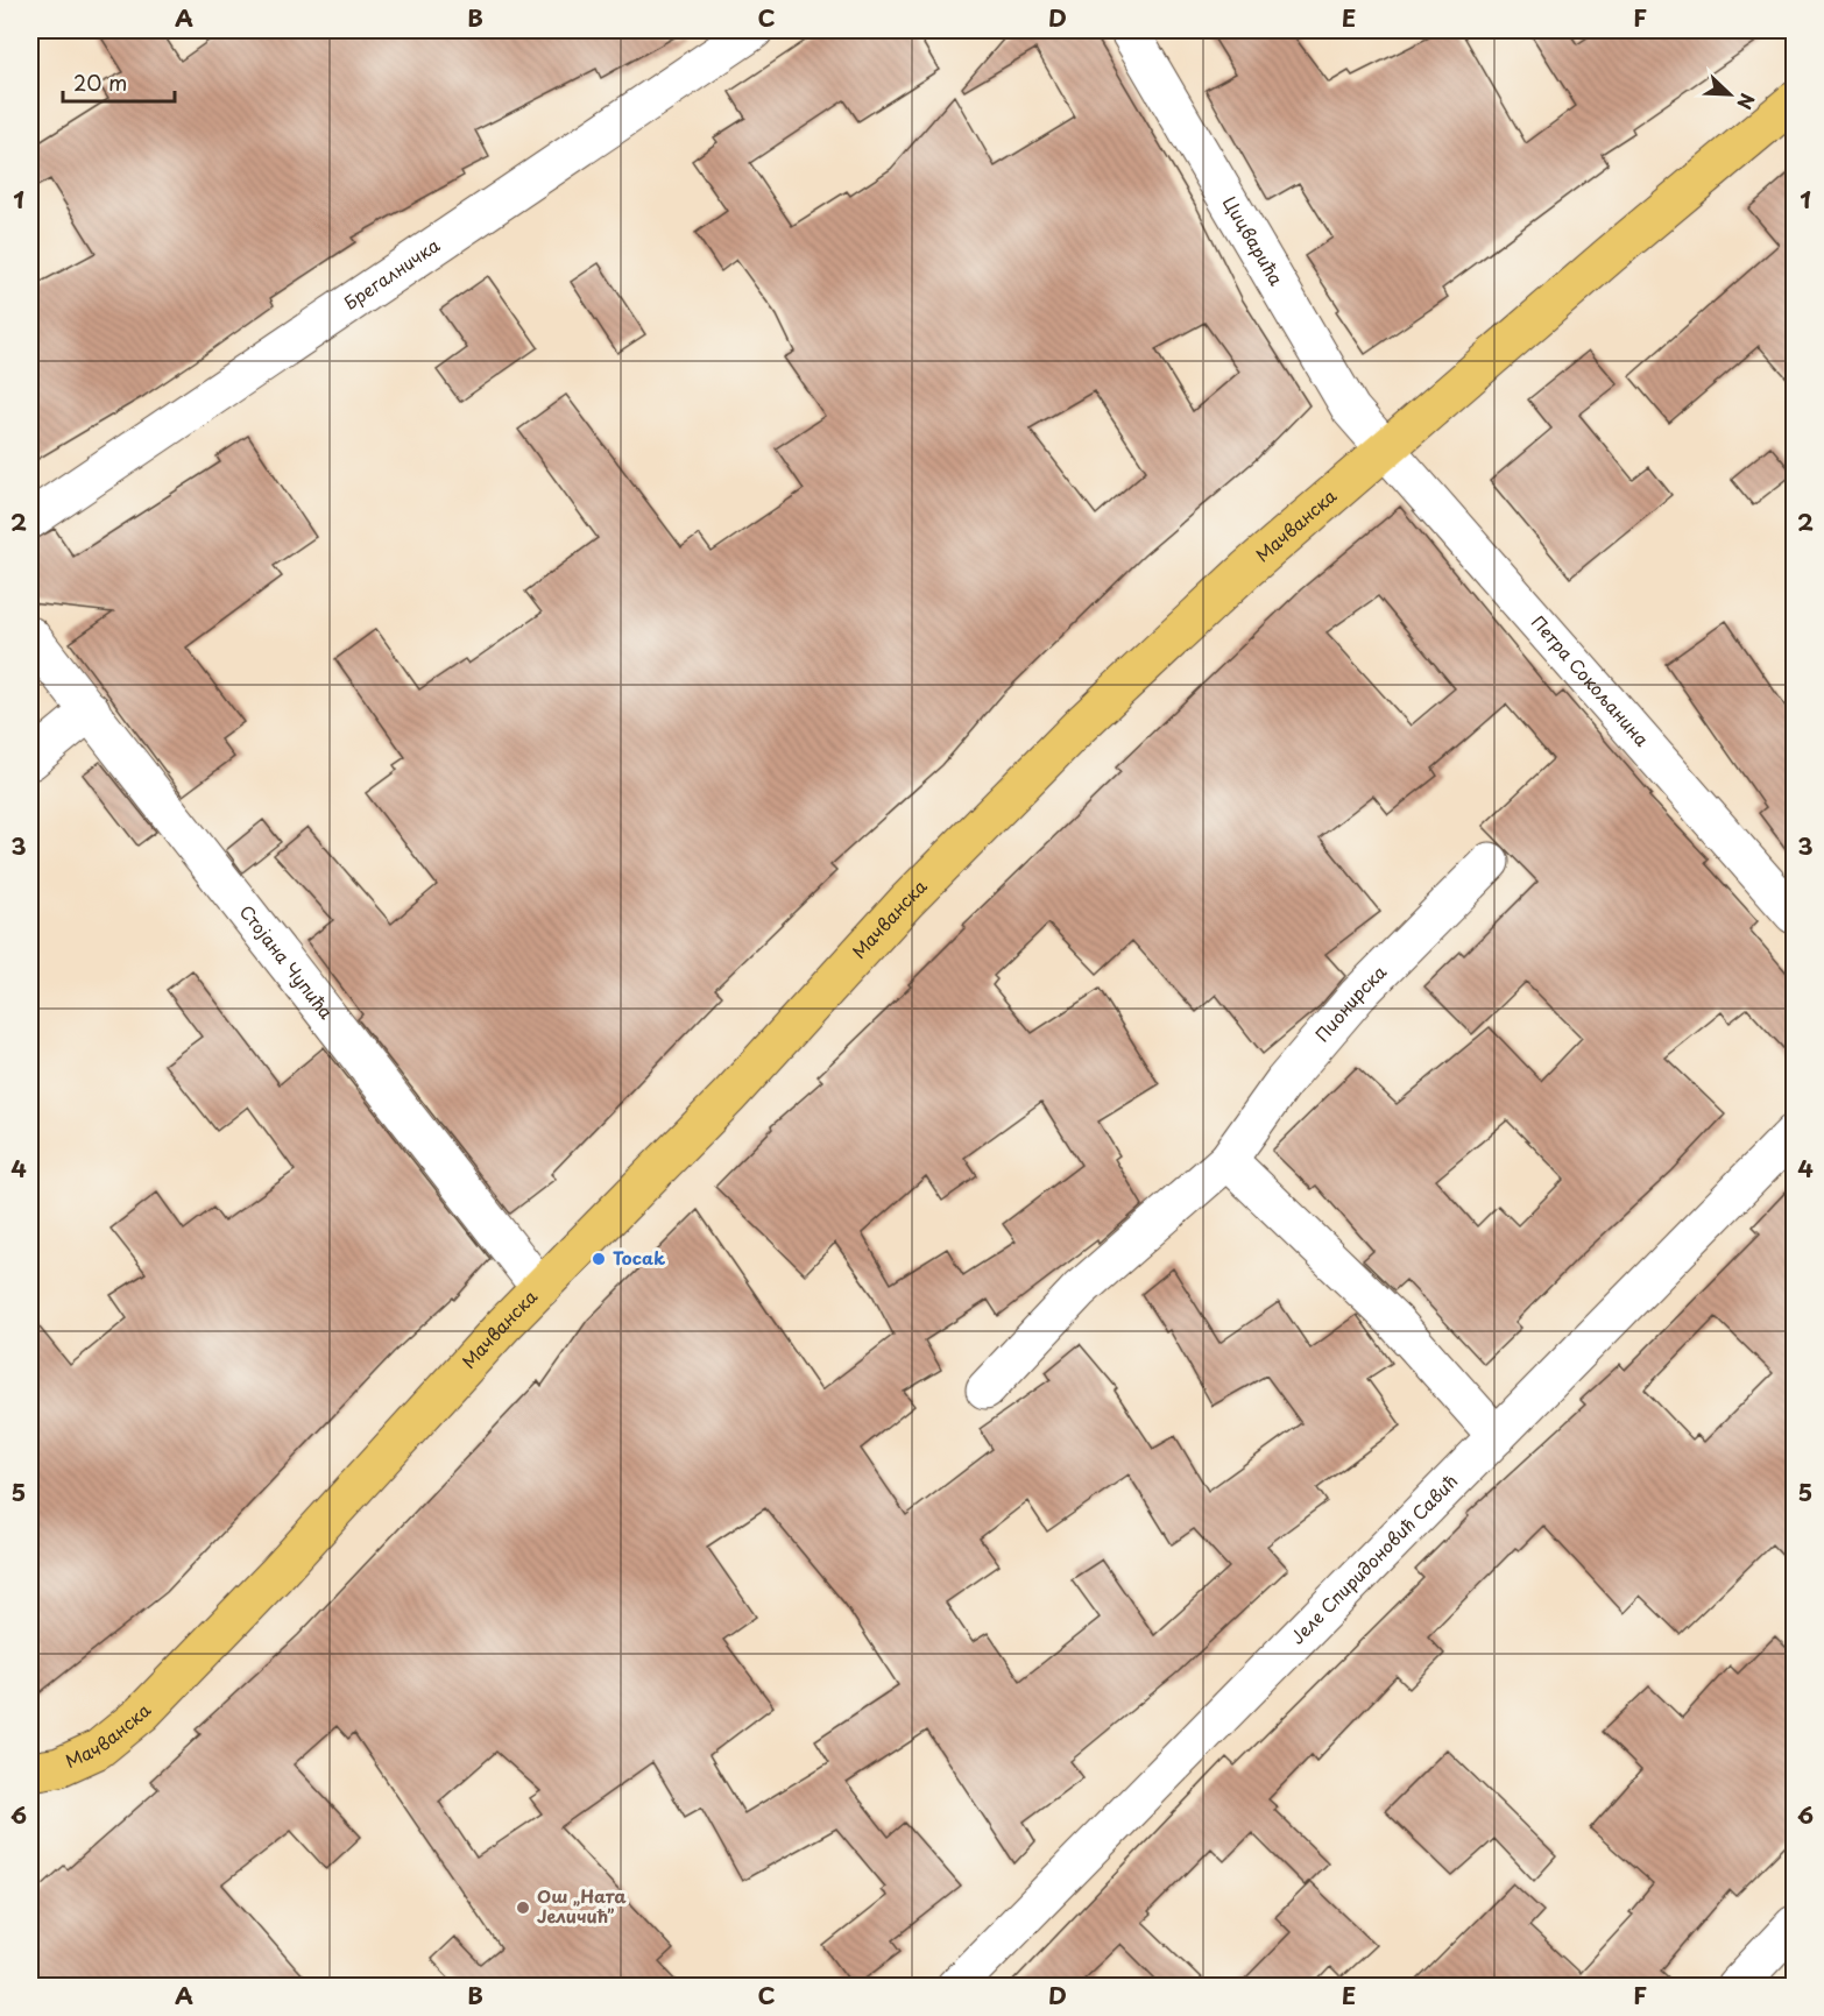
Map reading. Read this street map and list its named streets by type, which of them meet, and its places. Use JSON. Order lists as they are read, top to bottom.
{
  "streets": {
    "main road": ["Мачванска"],
    "street": [
      "Цицварића",
      "Брегалничка",
      "Петра Сокољанина",
      "Стојана Чупића",
      "Пионирска",
      "Јеле Спиридоновић Савић"
    ]
  },
  "crossings": [
    ["Цицварића", "Мачванска"],
    ["Цицварића", "Петра Сокољанина"],
    ["Мачванска", "Петра Сокољанина"],
    ["Мачванска", "Стојана Чупића"]
  ],
  "places": ["Tocak", "Ош „Ната Јеличић”"],
  "scale_bar": "20 m",
  "north": "bottom right",
  "grid": {
    "columns": [
      "A",
      "B",
      "C",
      "D",
      "E",
      "F"
    ],
    "rows": [
      "1",
      "2",
      "3",
      "4",
      "5",
      "6"
    ]
  }
}
